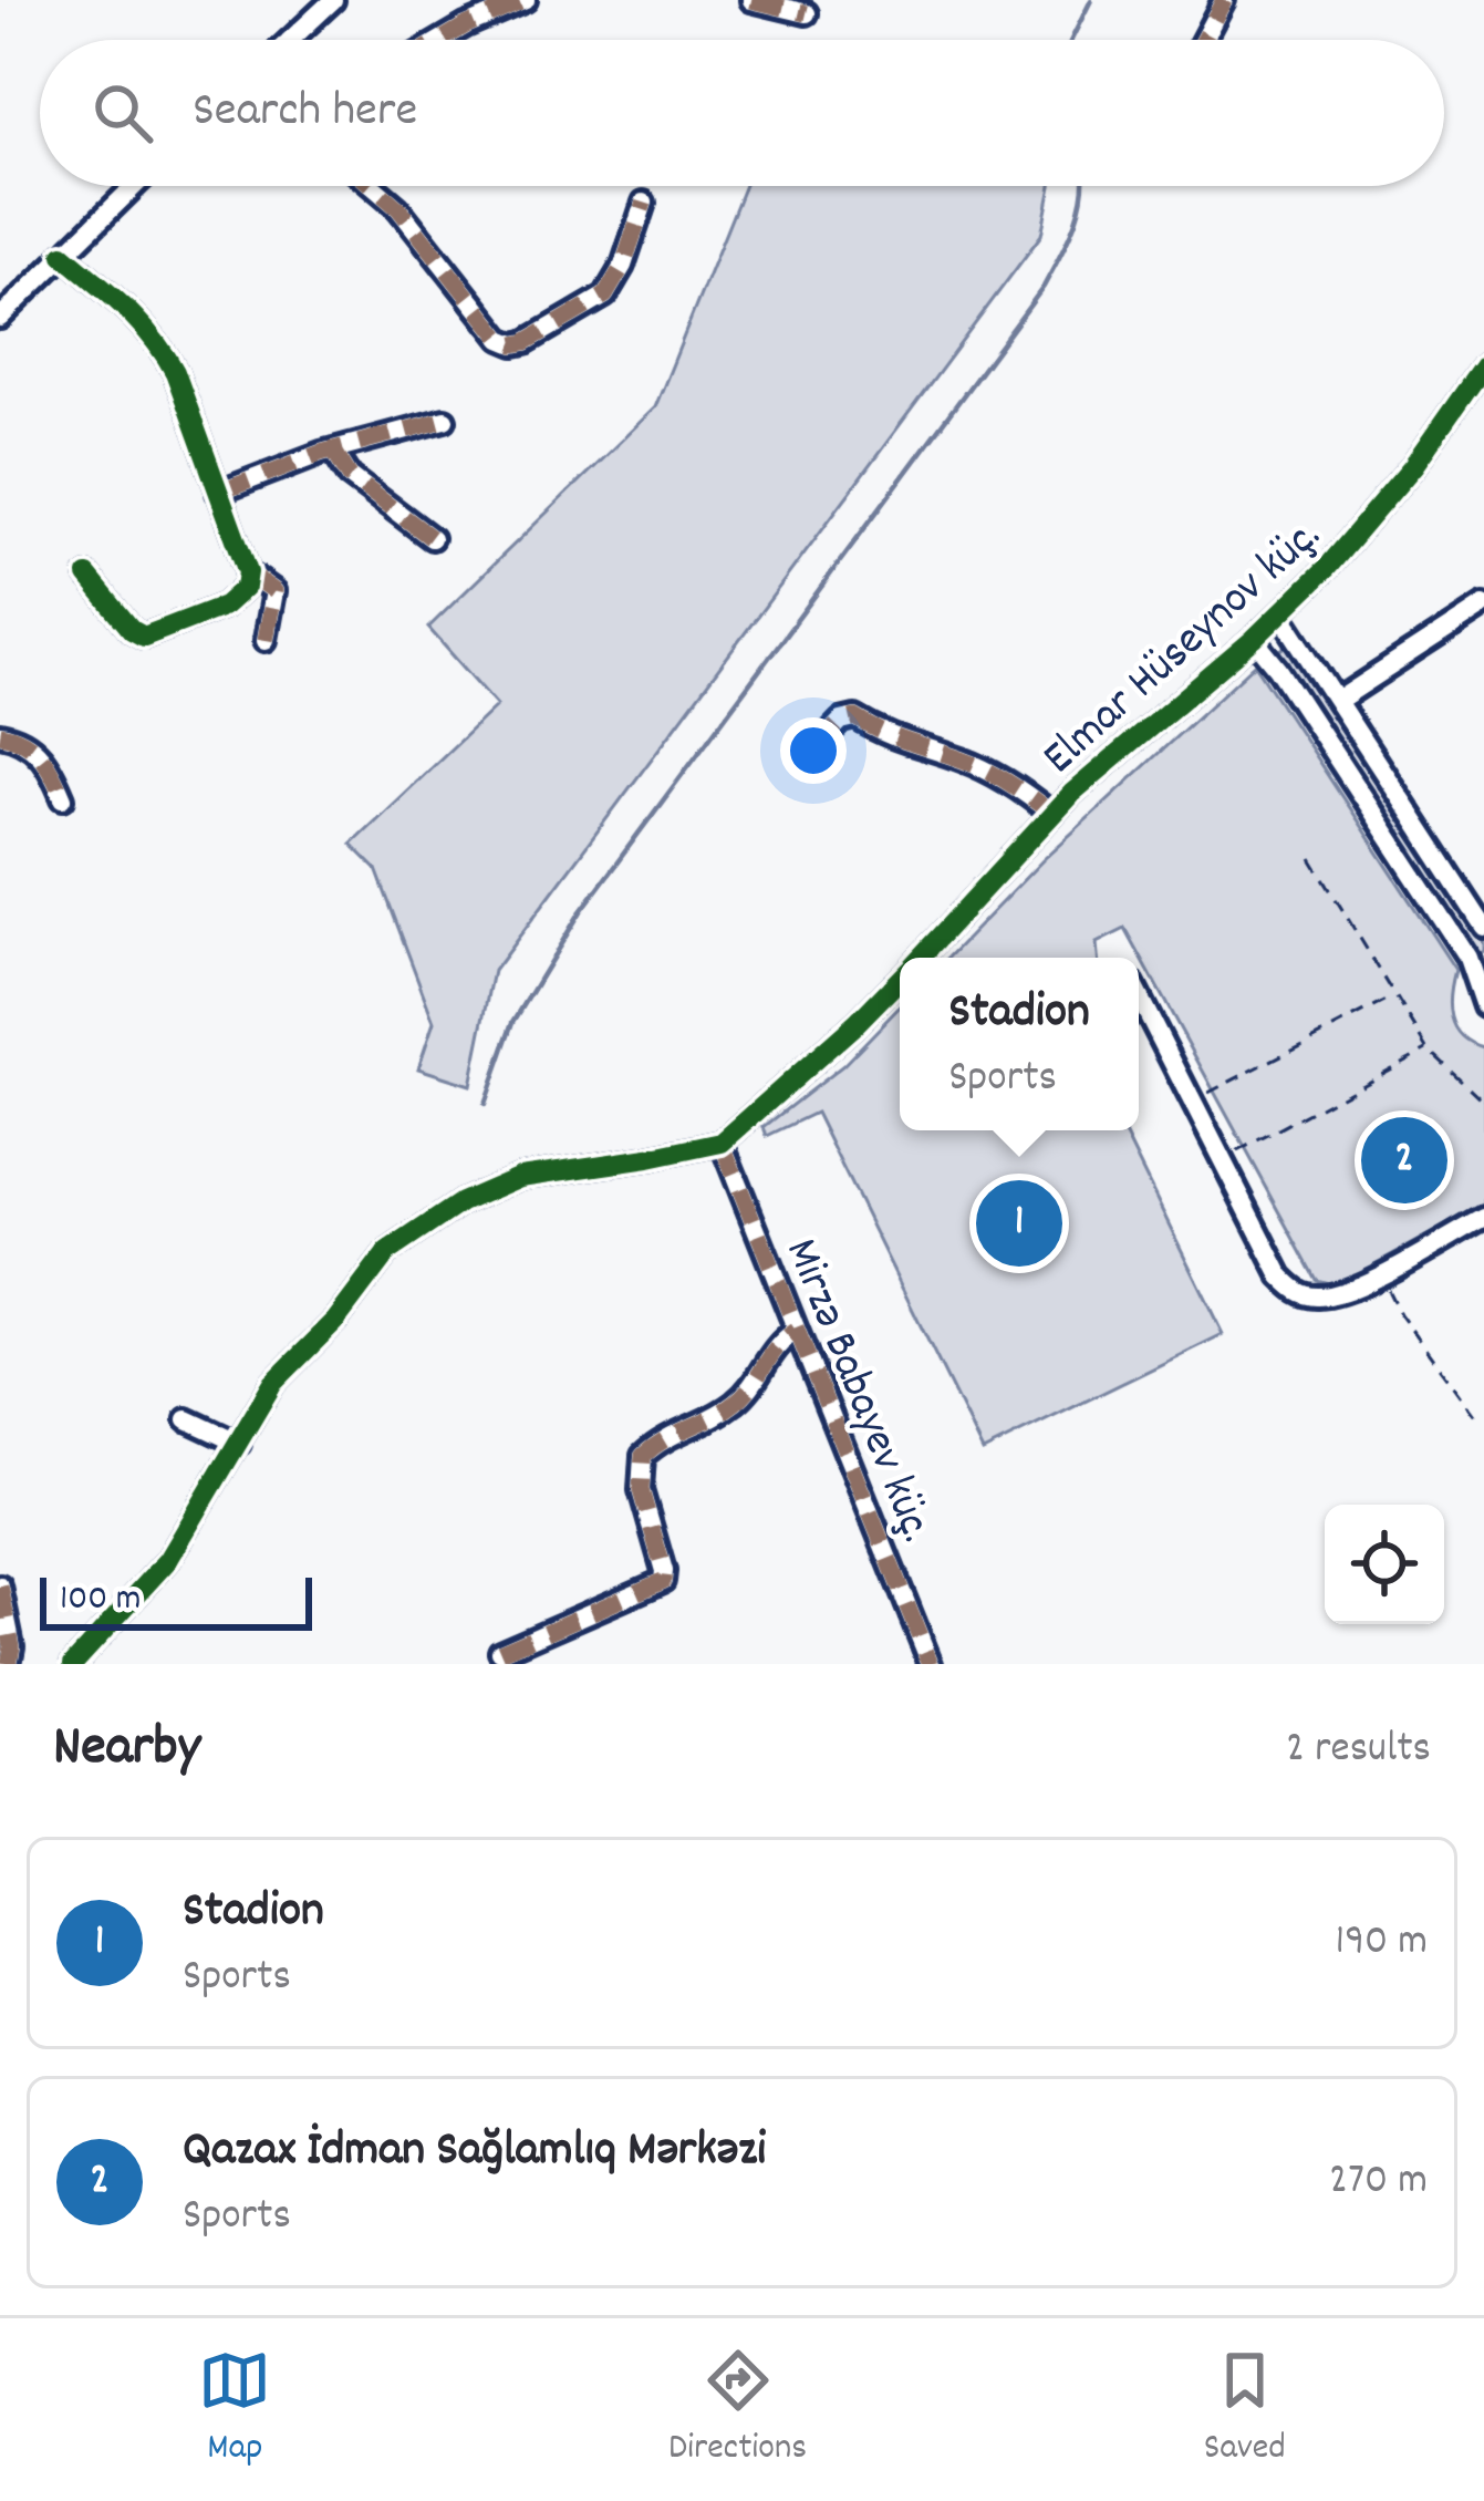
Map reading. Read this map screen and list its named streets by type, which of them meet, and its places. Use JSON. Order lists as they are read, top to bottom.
{
  "streets": {
    "street": ["Elmar Hüseynov küç.", "Mirzə Babayev küç."]
  },
  "crossings": [
    ["Elmar Hüseynov küç.", "Mirzə Babayev küç."]
  ],
  "scale_bar": "100 m",
  "page": {
    "search": "Search here",
    "popup": ["Stadion", "Sports"],
    "pins": ["2", "1"],
    "scale": "100 m",
    "heading": ["Nearby", "2 results"],
    "list": [
      {
        "mark": "1",
        "name": "Stadion",
        "note": "Sports",
        "value": "190 m"
      },
      {
        "mark": "2",
        "name": "Qazax İdman Sağlamlıq Mərkəzi",
        "note": "Sports",
        "value": "270 m"
      }
    ],
    "nav": ["Map", "Directions", "Saved"]
  }
}
